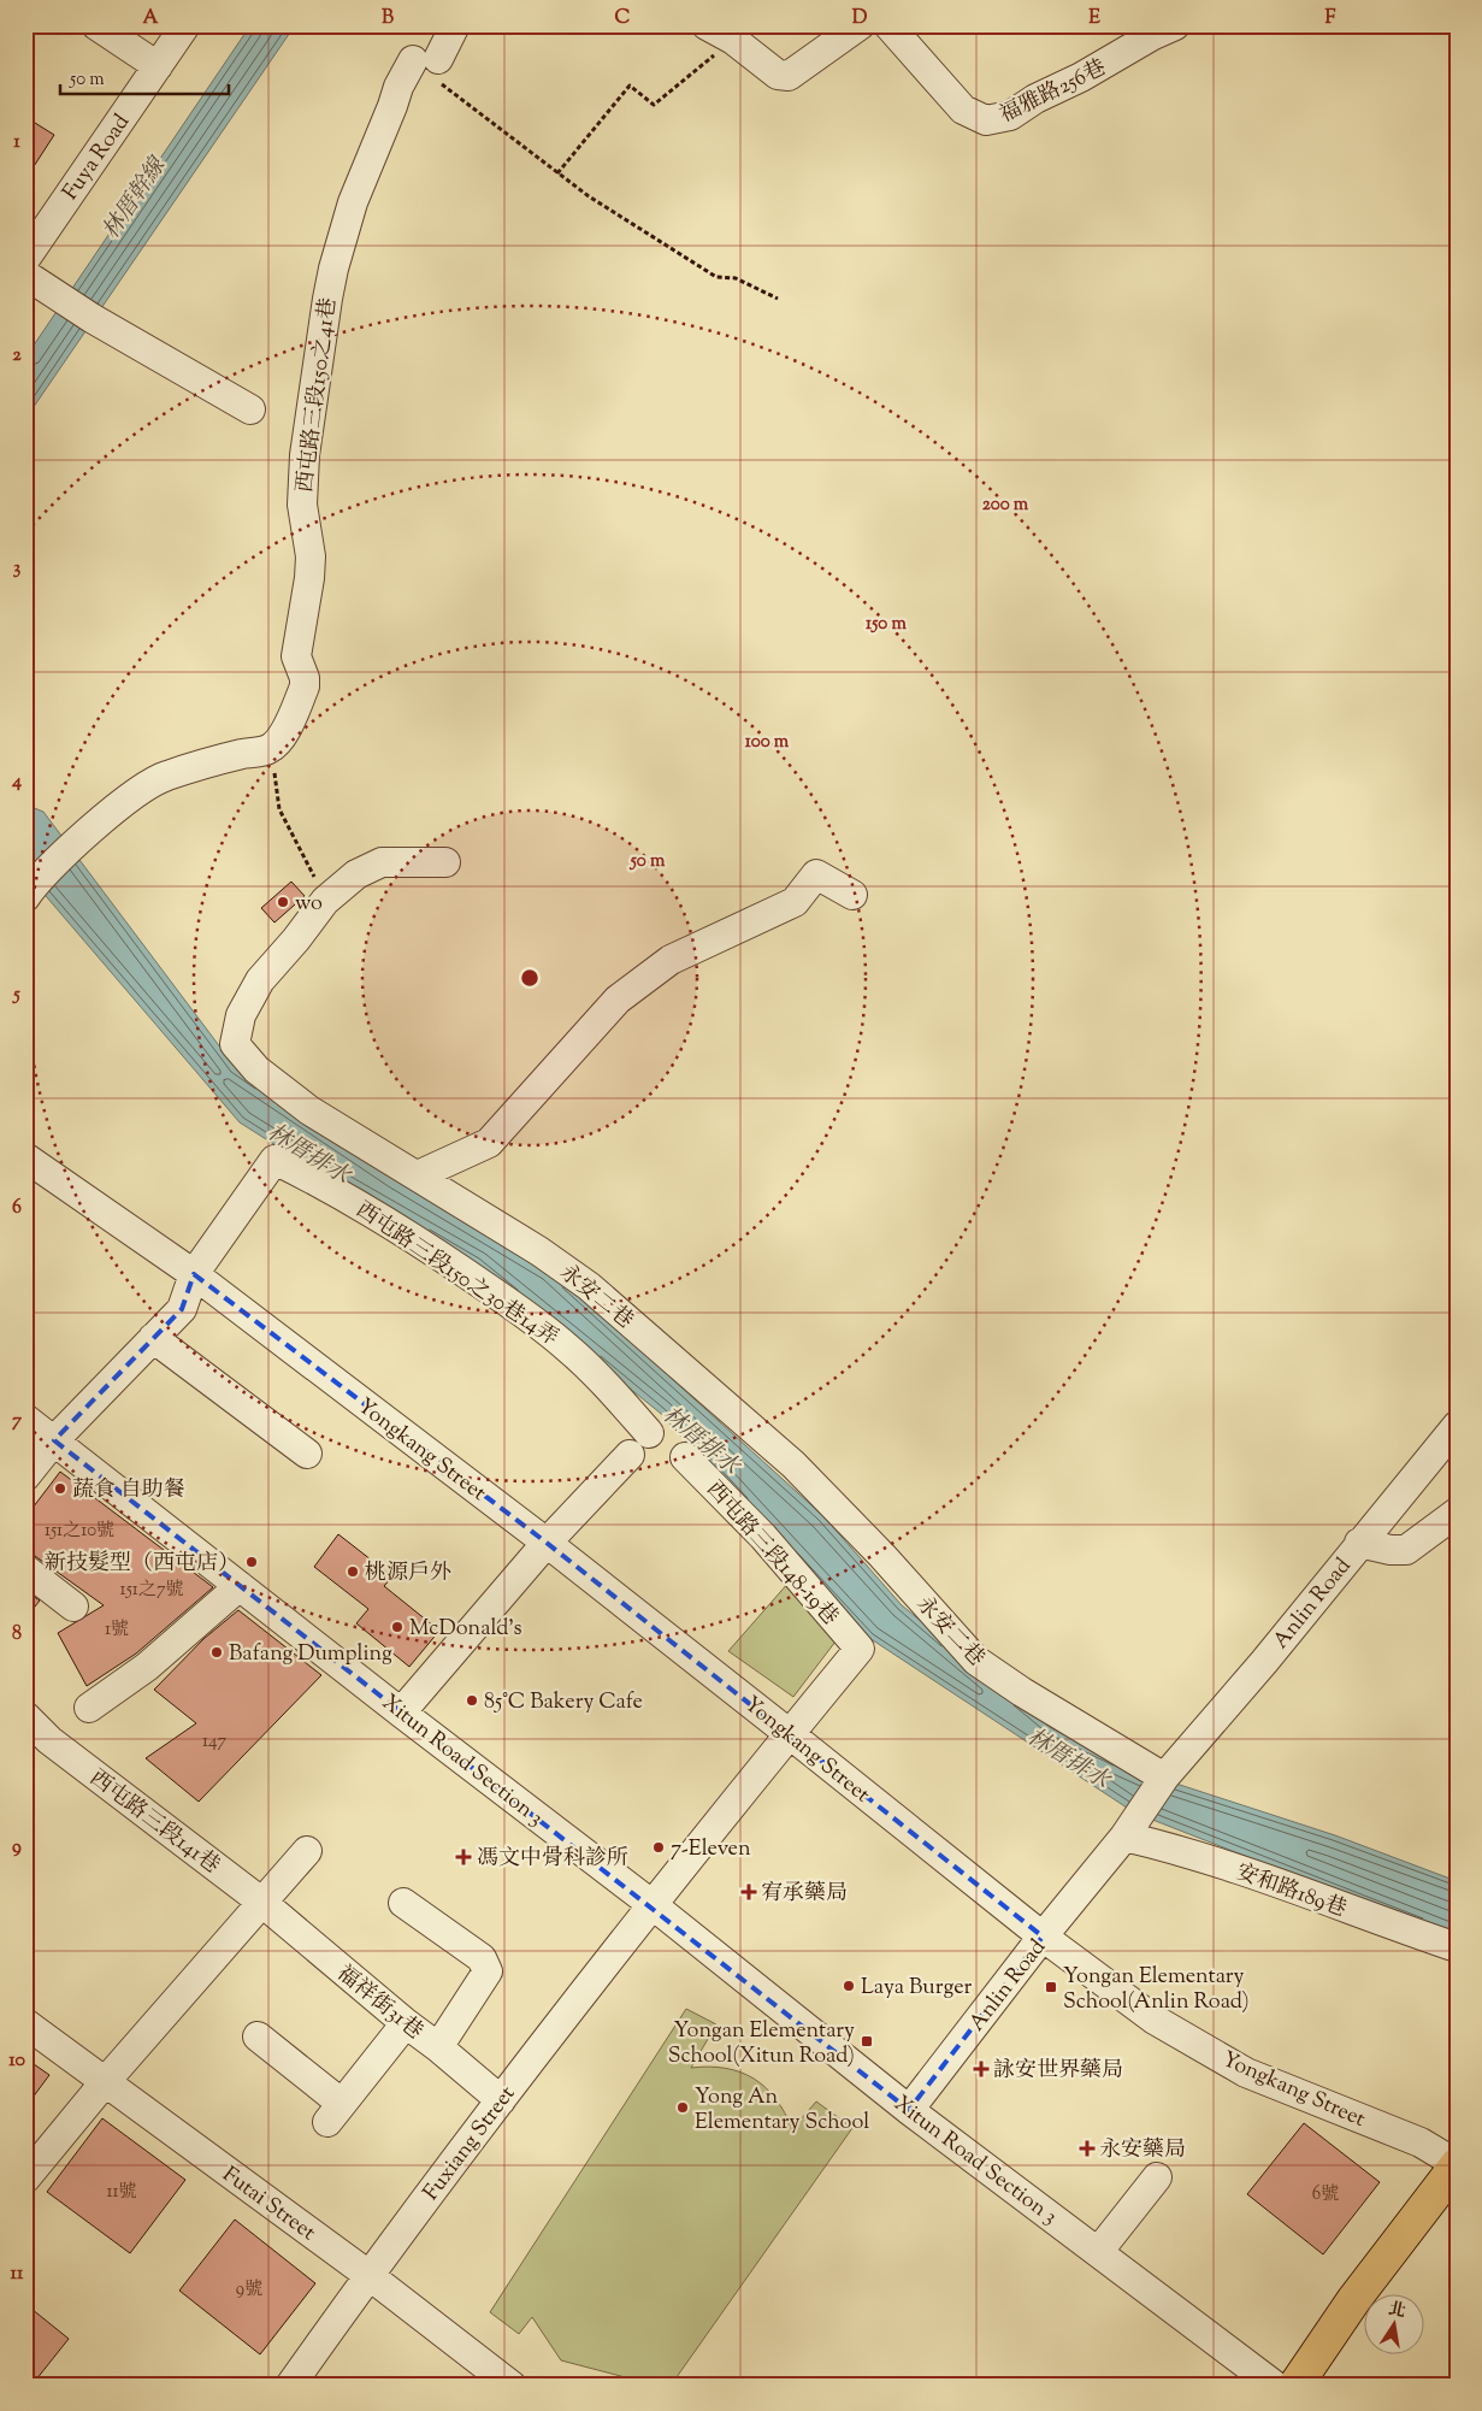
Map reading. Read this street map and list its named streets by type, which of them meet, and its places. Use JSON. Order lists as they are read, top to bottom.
{
  "streets": {
    "street": [
      "福雅路256巷",
      "Fuya Road",
      "西屯路三段150之41巷",
      "西屯路三段150之30巷14弄",
      "永安二巷",
      "Yongkang Street",
      "西屯路三段148-19巷",
      "Anlin Road",
      "Xitun Road Section 3",
      "西屯路三段141巷",
      "安和路189巷",
      "福祥街31巷",
      "Fuxiang Street",
      "Futai Street"
    ]
  },
  "crossings": [
    ["西屯路三段150之30巷14弄", "Yongkang Street"],
    ["永安二巷", "Anlin Road"],
    ["Yongkang Street", "Anlin Road"],
    ["Yongkang Street", "Fuxiang Street"],
    ["西屯路三段148-19巷", "Fuxiang Street"],
    ["Anlin Road", "Xitun Road Section 3"],
    ["Anlin Road", "安和路189巷"],
    ["Xitun Road Section 3", "Fuxiang Street"],
    ["西屯路三段141巷", "福祥街31巷"],
    ["福祥街31巷", "Fuxiang Street"],
    ["Fuxiang Street", "Futai Street"]
  ],
  "water": ["林厝幹線", "林厝排水"],
  "places": {
    "other": [
      "wo",
      "蔬食 自助餐",
      "新技髮型（西屯店）",
      "桃源戶外",
      "McDonald's",
      "Bafang Dumpling",
      "85°C Bakery Cafe",
      "7-Eleven",
      "Laya Burger",
      "Yong An Elementary School"
    ],
    "health": [
      "馮文中骨科診所",
      "宥承藥局",
      "詠安世界藥局",
      "永安藥局"
    ],
    "transit": ["Yongan Elementary School(Anlin Road)", "Yongan Elementary School(Xitun Road)"]
  },
  "house_numbers": [
    "151之10號",
    "151之7號",
    "1號",
    "147",
    "11號",
    "6號",
    "9號"
  ],
  "scale_bar": "50 m",
  "north": "top",
  "grid": {
    "columns": [
      "A",
      "B",
      "C",
      "D",
      "E",
      "F"
    ],
    "rows": [
      "1",
      "2",
      "3",
      "4",
      "5",
      "6",
      "7",
      "8",
      "9",
      "10",
      "11"
    ]
  },
  "rings": [
    "200 m",
    "150 m",
    "100 m",
    "50 m"
  ]
}
